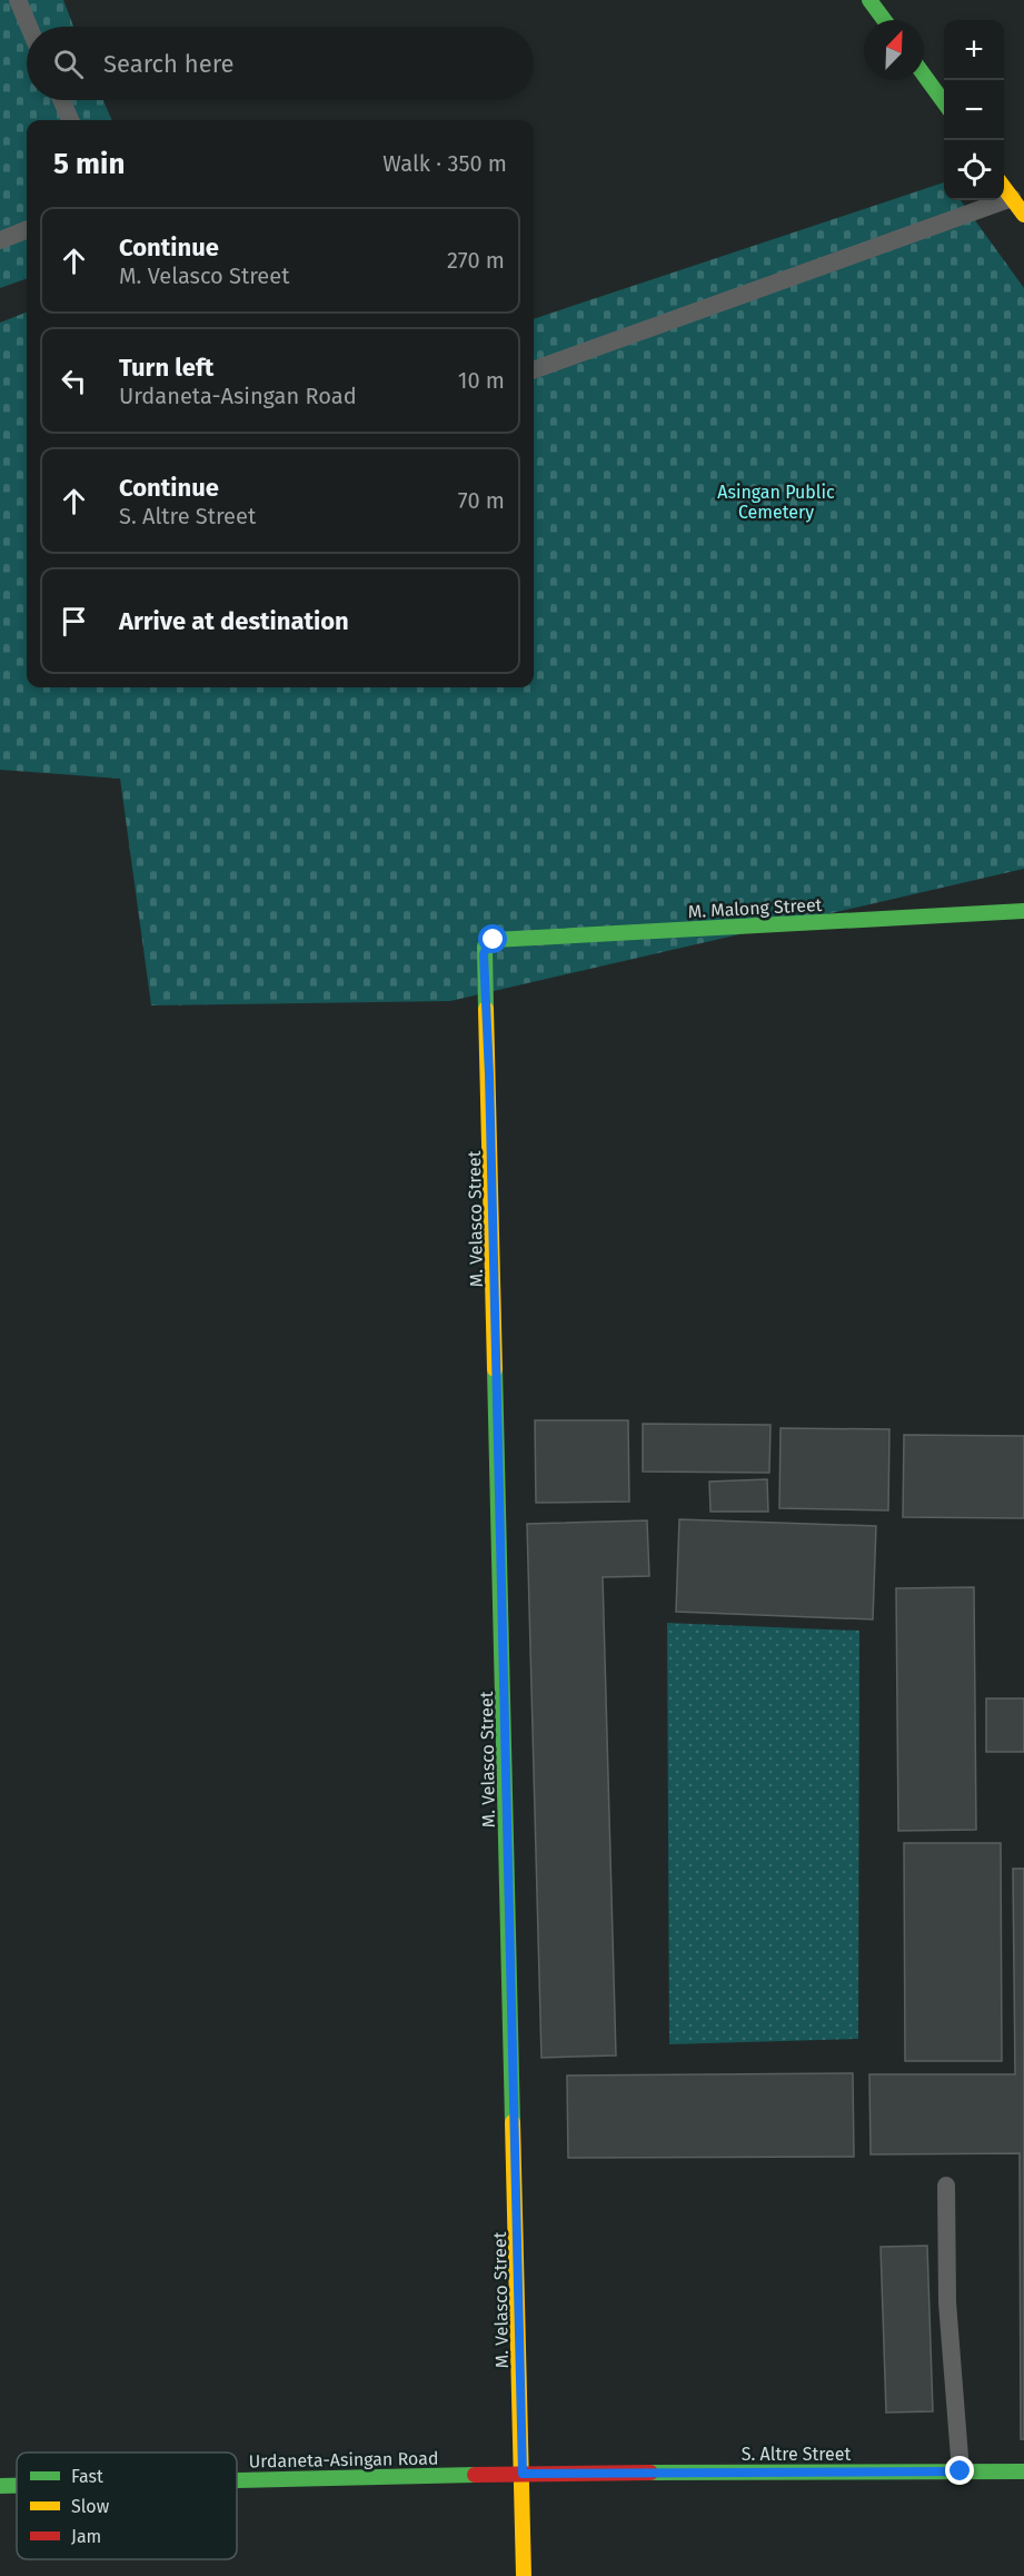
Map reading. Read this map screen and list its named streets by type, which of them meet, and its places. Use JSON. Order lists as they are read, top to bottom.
{
  "streets": {
    "street": [
      "M. Malong Street",
      "M. Velasco Street",
      "S. Altre Street",
      "Urdaneta-Asingan Road"
    ]
  },
  "crossings": [
    ["M. Malong Street", "M. Velasco Street"],
    ["M. Velasco Street", "Urdaneta-Asingan Road"],
    ["S. Altre Street", "Urdaneta-Asingan Road"]
  ],
  "parks": ["Asingan Public Cemetery"],
  "legend": ["Fast", "Slow", "Jam"],
  "north": "top right",
  "page": {
    "map_buttons": ["+", "−"],
    "search": "Search here",
    "heading": ["5 min", "Walk · 350 m"],
    "list": [
      ["Continue", "M. Velasco Street", "270 m"],
      ["Turn left", "Urdaneta-Asingan Road", "10 m"],
      ["Continue", "S. Altre Street", "70 m"],
      "Arrive at destination"
    ]
  }
}
